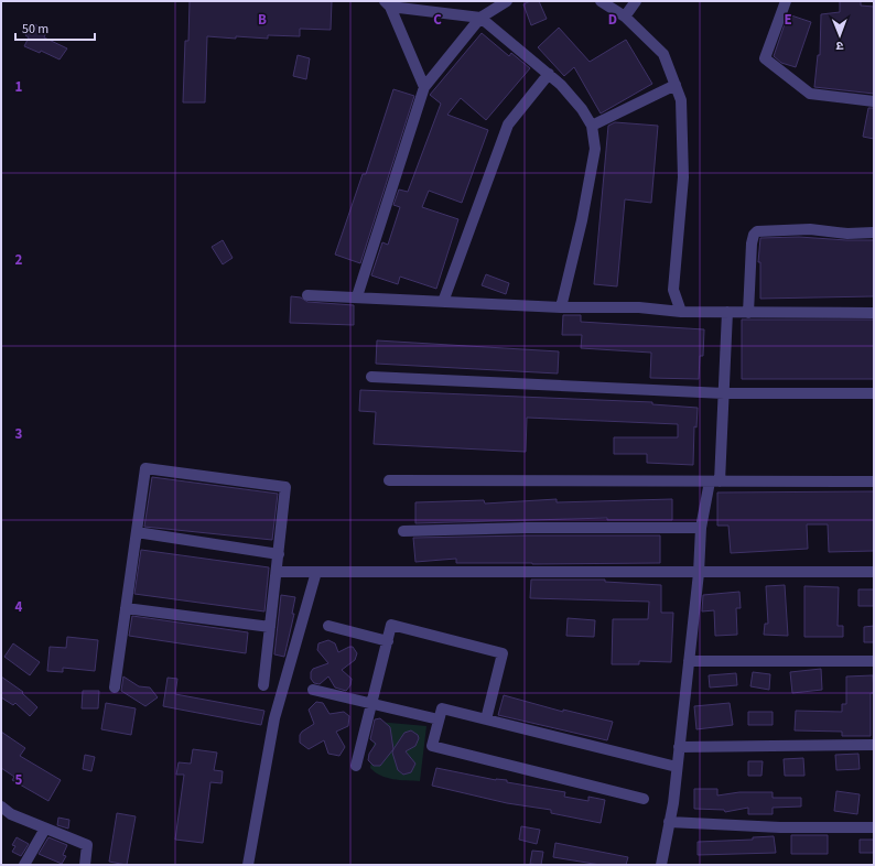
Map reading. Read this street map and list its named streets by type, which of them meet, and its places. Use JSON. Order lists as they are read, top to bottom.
{
  "scale_bar": "50 m",
  "north": "bottom",
  "grid": {
    "columns": [
      "B",
      "C",
      "D",
      "E"
    ],
    "rows": [
      "1",
      "2",
      "3",
      "4",
      "5"
    ]
  }
}
